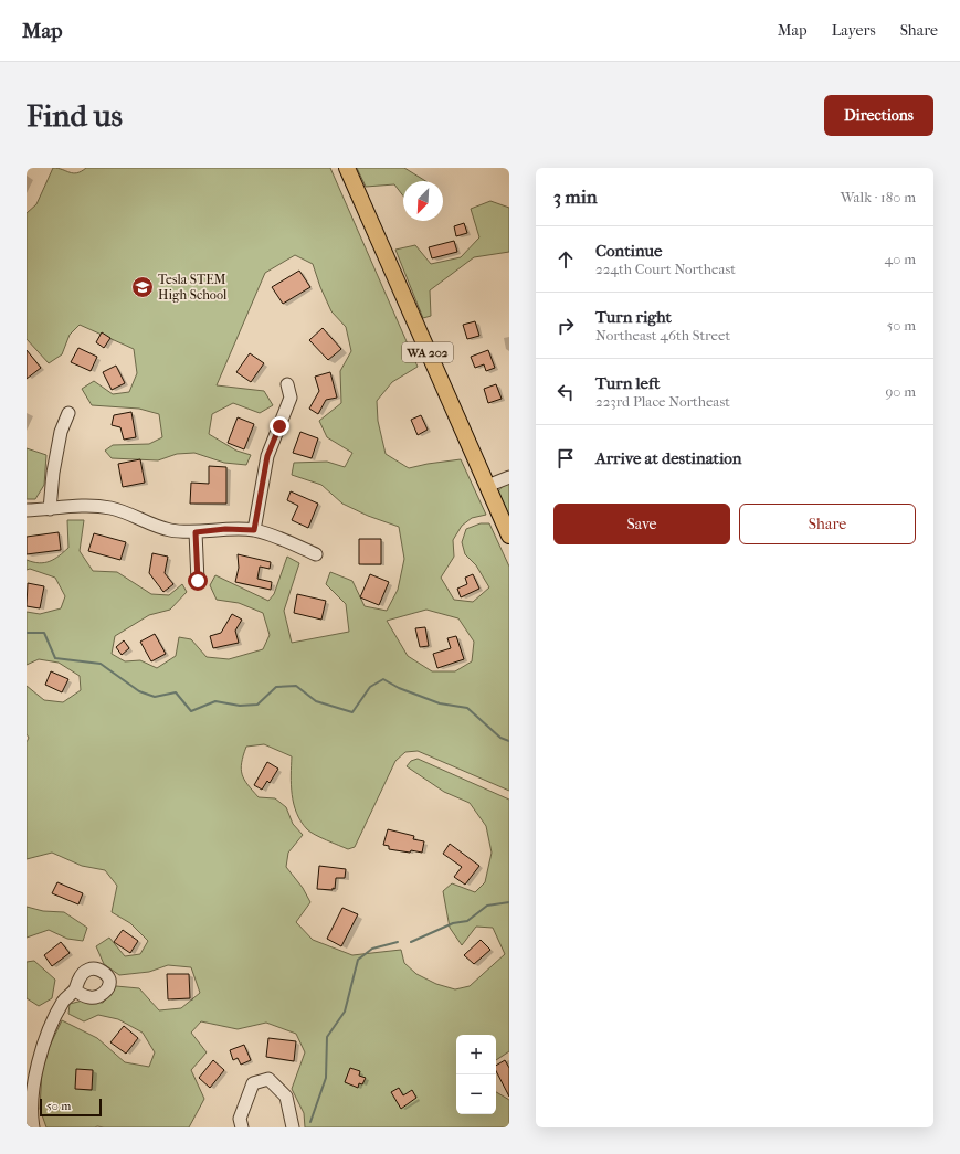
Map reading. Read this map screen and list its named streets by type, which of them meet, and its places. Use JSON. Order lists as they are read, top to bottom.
{
  "streets": {
    "main road": ["WA 202"]
  },
  "places": {
    "school or university": ["Tesla STEM High School"]
  },
  "scale_bar": "50 m",
  "north": "bottom left",
  "page": {
    "header": "Map",
    "nav": ["Map", "Layers", "Share"],
    "buttons": [
      "Directions",
      ["Save", "Share"]
    ],
    "title": "Find us",
    "heading": ["3 min", "Walk · 180 m"],
    "list": [
      ["Continue", "224th Court Northeast", "40 m"],
      ["Turn right", "Northeast 46th Street", "50 m"],
      ["Turn left", "223rd Place Northeast", "90 m"],
      "Arrive at destination"
    ],
    "map_buttons": ["+", "−"],
    "scale": "50 m"
  }
}
